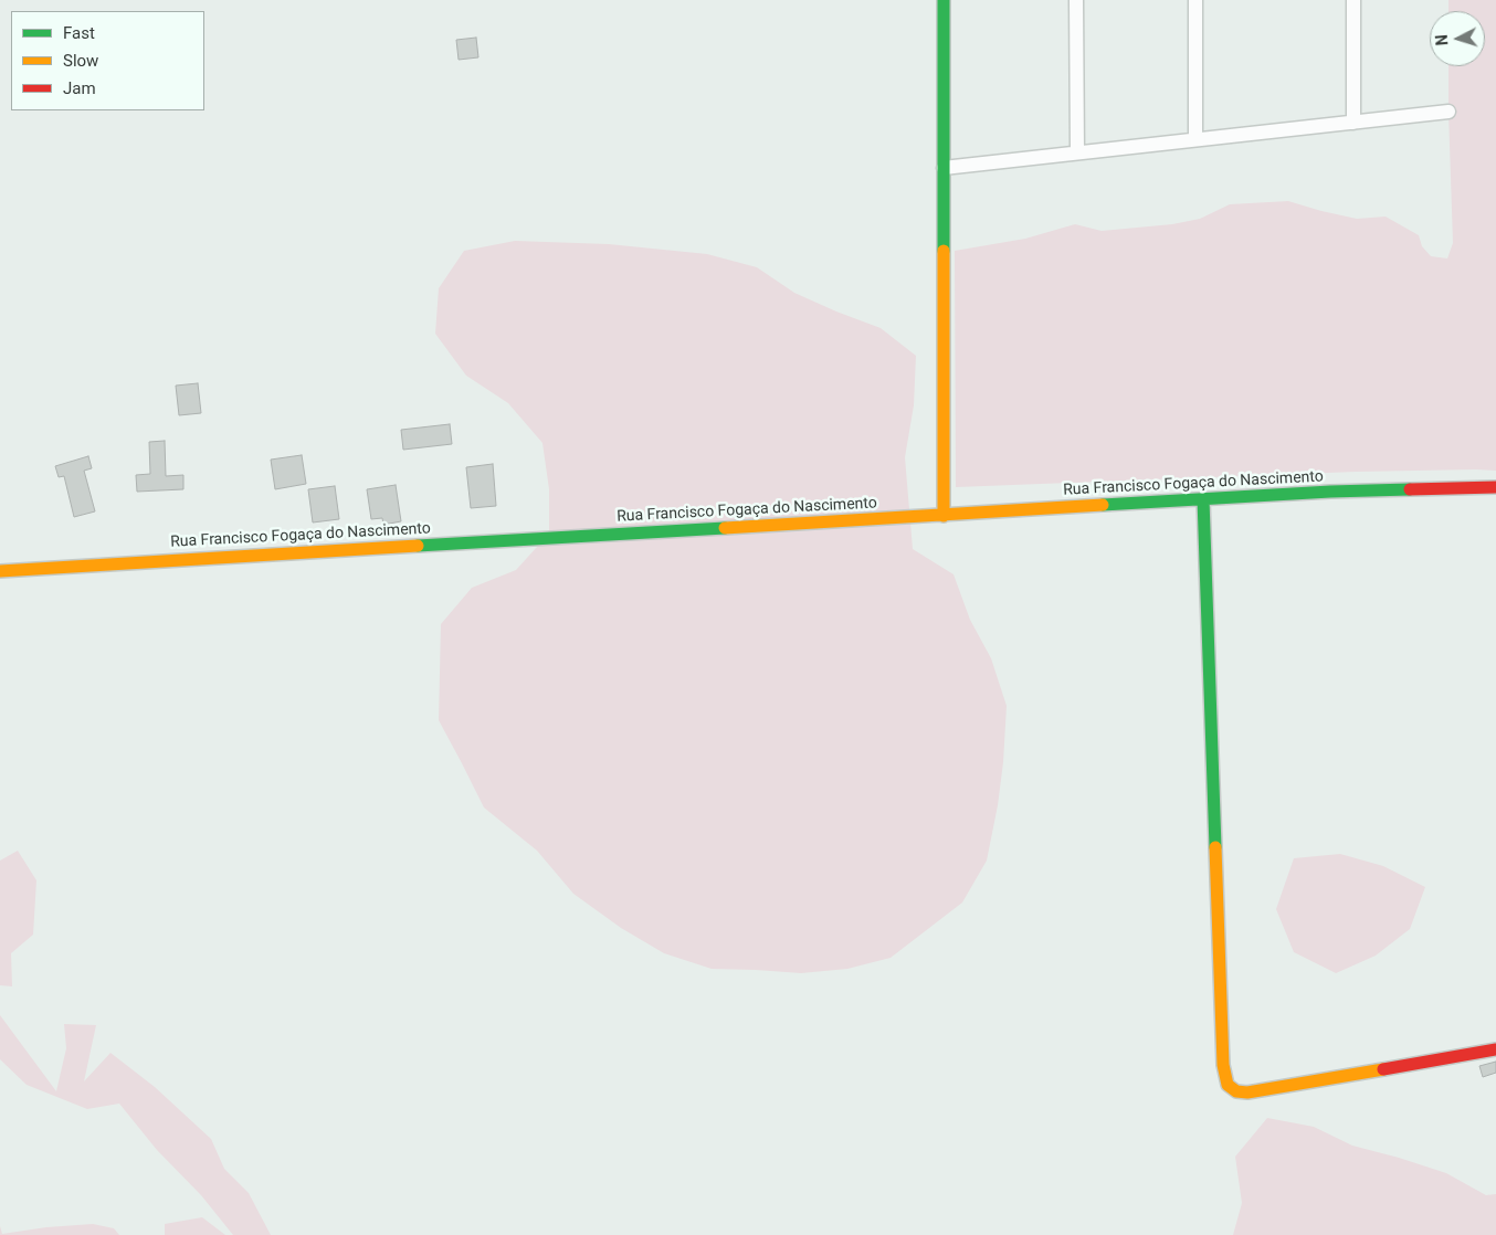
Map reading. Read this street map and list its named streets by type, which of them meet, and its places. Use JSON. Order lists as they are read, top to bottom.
{
  "streets": {
    "street": ["Rua Francisco Fogaça do Nascimento"]
  },
  "legend": ["Fast", "Slow", "Jam"],
  "north": "left"
}
